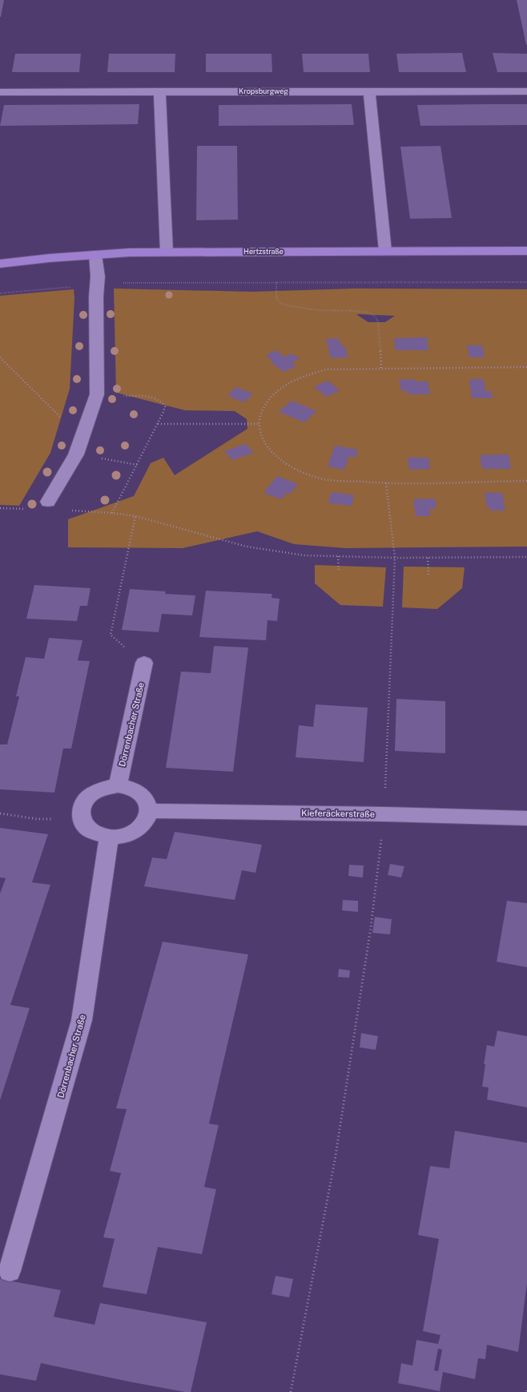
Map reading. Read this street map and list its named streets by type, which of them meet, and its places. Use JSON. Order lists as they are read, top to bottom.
{
  "streets": {
    "main road": ["Hertzstraße"],
    "street": ["Kropsburgweg", "Dörrenbacher Straße", "Kieferäckerstraße"]
  },
  "crossings": [
    ["Dörrenbacher Straße", "Kieferäckerstraße"]
  ]
}
